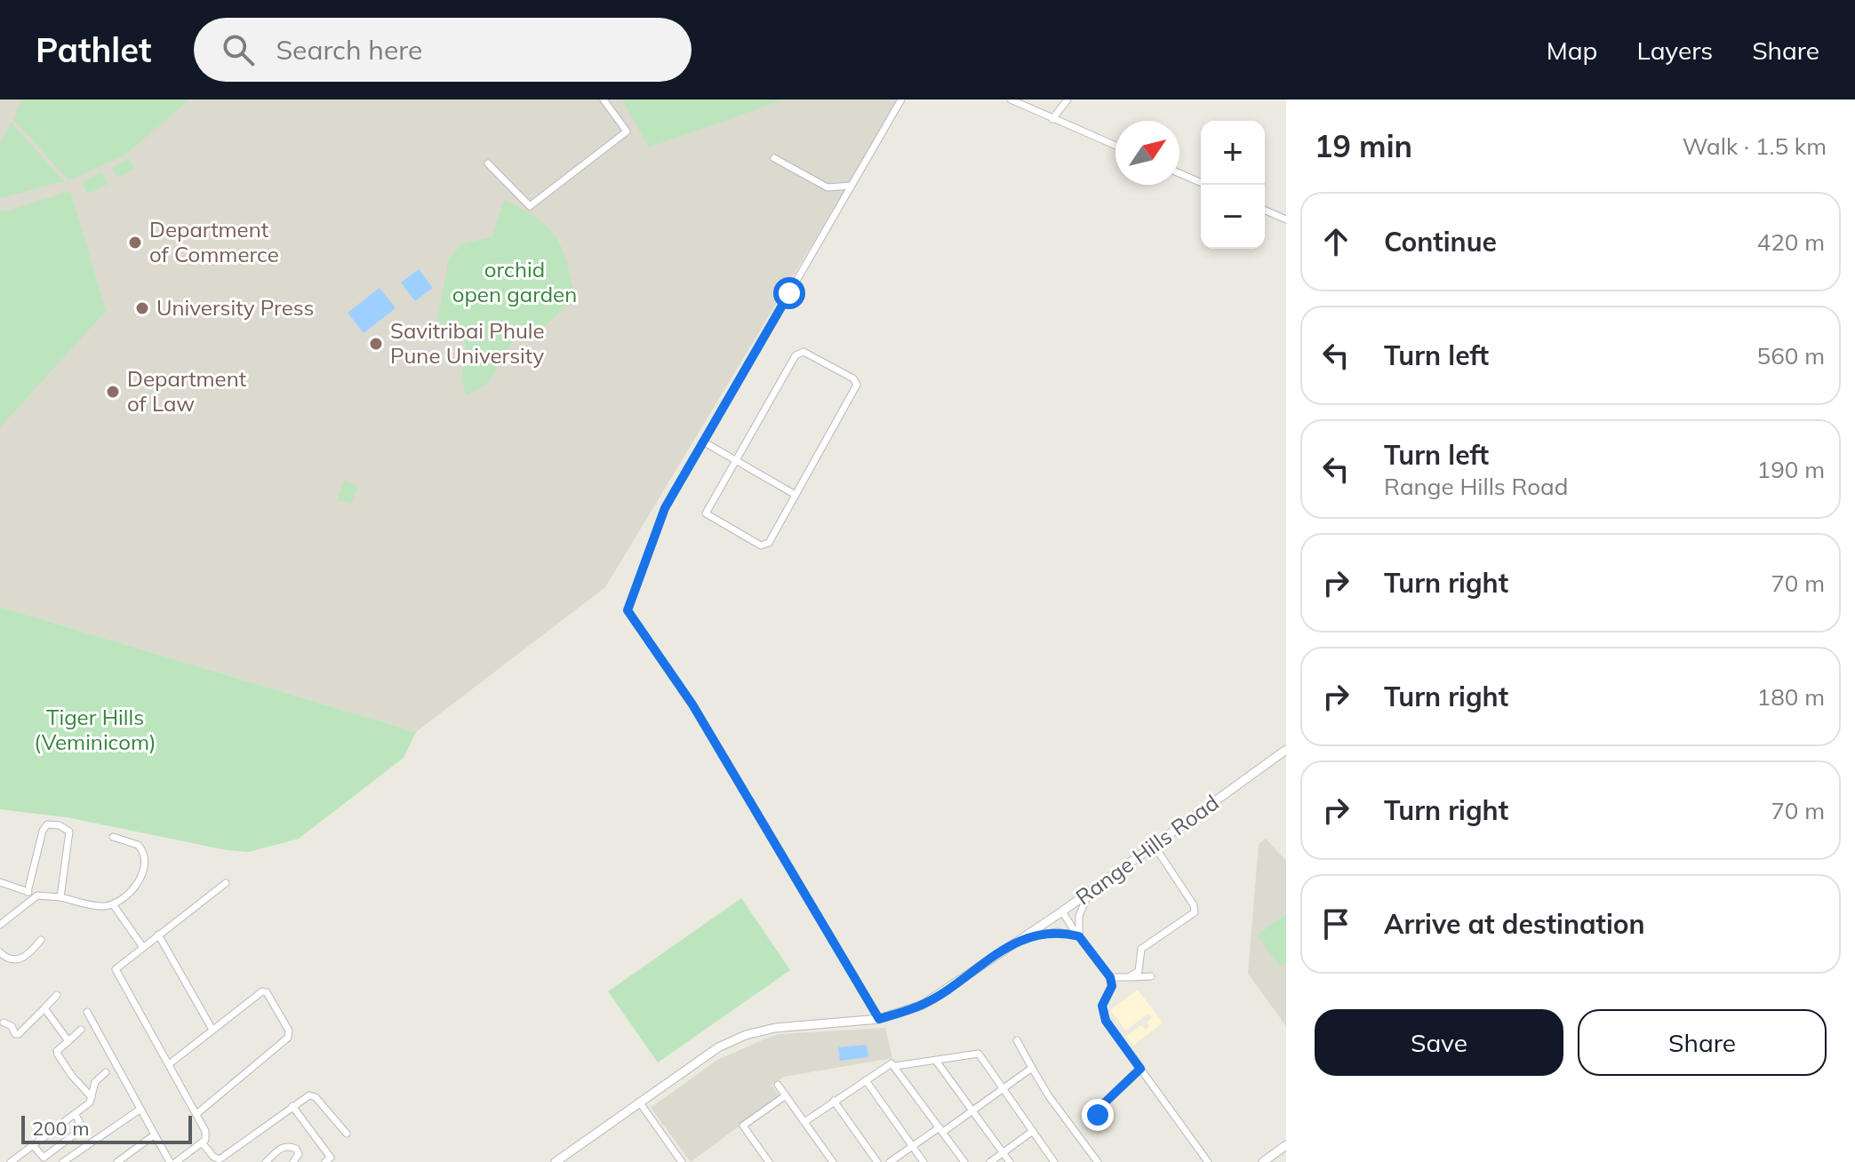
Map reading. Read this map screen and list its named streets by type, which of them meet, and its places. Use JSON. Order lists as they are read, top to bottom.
{
  "streets": {
    "street": ["Range Hills Road"]
  },
  "parks": ["orchid open garden", "Tiger Hills (Veminicom)"],
  "places": [
    "Department of Commerce",
    "University Press",
    "Savitribai Phule Pune University",
    "Department of Law"
  ],
  "scale_bar": "200 m",
  "north": "top right",
  "page": {
    "header": "Pathlet",
    "search": "Search here",
    "nav": ["Map", "Layers", "Share"],
    "heading": ["19 min", "Walk · 1.5 km"],
    "map_buttons": ["+", "−"],
    "list": [
      ["Continue", "420 m"],
      ["Turn left", "560 m"],
      ["Turn left", "Range Hills Road", "190 m"],
      ["Turn right", "70 m"],
      ["Turn right", "180 m"],
      ["Turn right", "70 m"],
      "Arrive at destination"
    ],
    "buttons": ["Save", "Share"],
    "scale": "200 m"
  }
}
